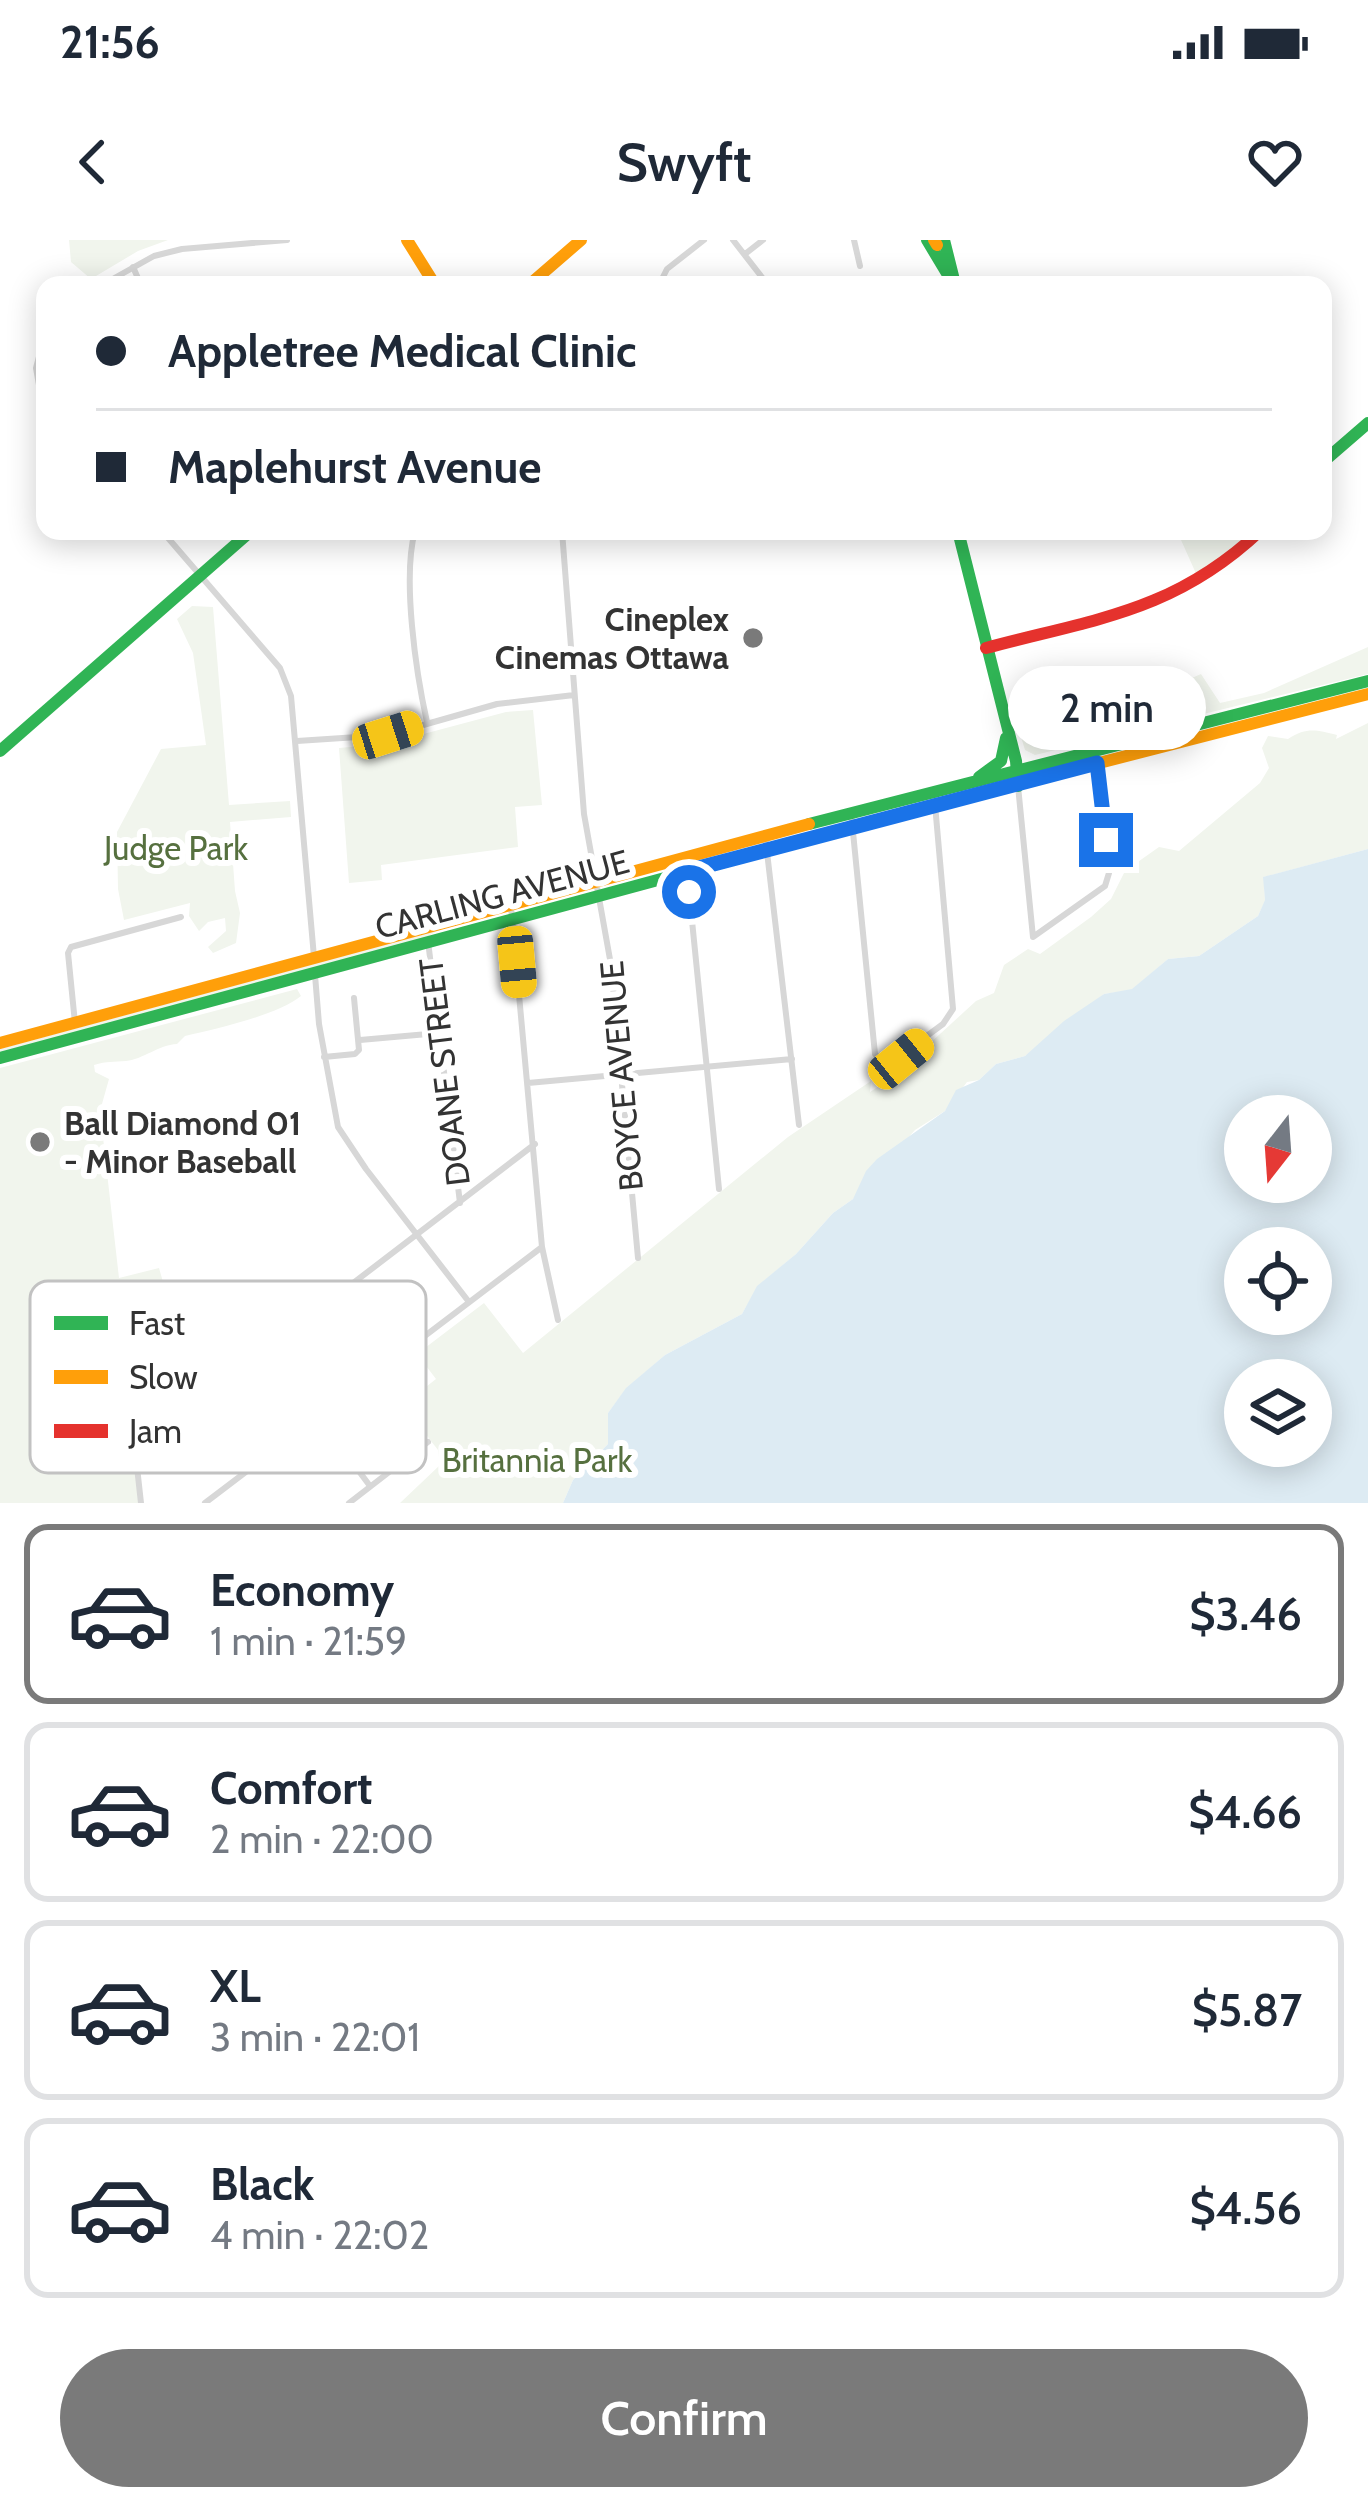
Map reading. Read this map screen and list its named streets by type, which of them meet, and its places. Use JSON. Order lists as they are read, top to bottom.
{
  "streets": {
    "main road": ["CARLING AVENUE"],
    "street": ["DOANE STREET", "BOYCE AVENUE"]
  },
  "crossings": [
    ["CARLING AVENUE", "DOANE STREET"],
    ["CARLING AVENUE", "BOYCE AVENUE"]
  ],
  "parks": ["Judge Park", "Britannia Park"],
  "places": ["Cineplex Cinemas Ottawa", "Ball Diamond 01 - Minor Baseball"],
  "legend": ["Fast", "Slow", "Jam"],
  "north": "bottom",
  "page": {
    "status": "21:56",
    "header": "Swyft",
    "banner": ["Appletree Medical Clinic", "Maplehurst Avenue"],
    "bubble": "2 min",
    "list": [
      {
        "name": "Economy",
        "note": "1 min · 21:59",
        "value": "$3.46"
      },
      {
        "name": "Comfort",
        "note": "2 min · 22:00",
        "value": "$4.66"
      },
      {
        "name": "XL",
        "note": "3 min · 22:01",
        "value": "$5.87"
      },
      {
        "name": "Black",
        "note": "4 min · 22:02",
        "value": "$4.56"
      }
    ],
    "buttons": "Confirm"
  }
}
